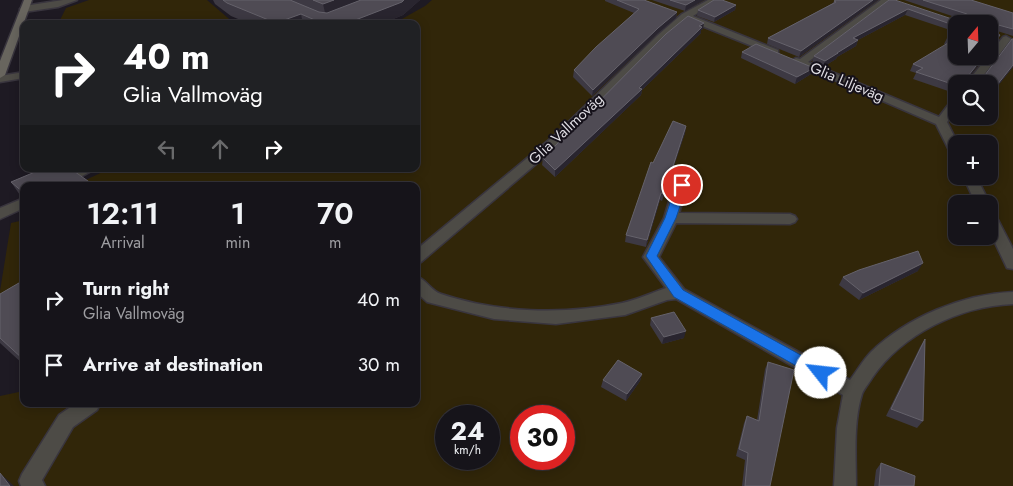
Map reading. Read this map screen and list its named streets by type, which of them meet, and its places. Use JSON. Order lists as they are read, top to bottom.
{
  "streets": {
    "street": ["Glia Liljeväg", "Glia Vallmoväg"]
  },
  "crossings": [
    ["Glia Liljeväg", "Glia Vallmoväg"]
  ],
  "north": "top",
  "page": {
    "map_buttons": ["+", "−"],
    "turn": ["40 m", "Glia Vallmoväg"],
    "eta": [
      "12:11",
      "Arrival",
      "1",
      "min",
      "70",
      "m"
    ],
    "list": [
      {
        "name": "Turn right",
        "note": "Glia Vallmoväg",
        "value": "40 m"
      },
      {
        "name": "Arrive at destination",
        "value": "30 m"
      }
    ],
    "speed": "24 km/h",
    "limit": "30"
  }
}
